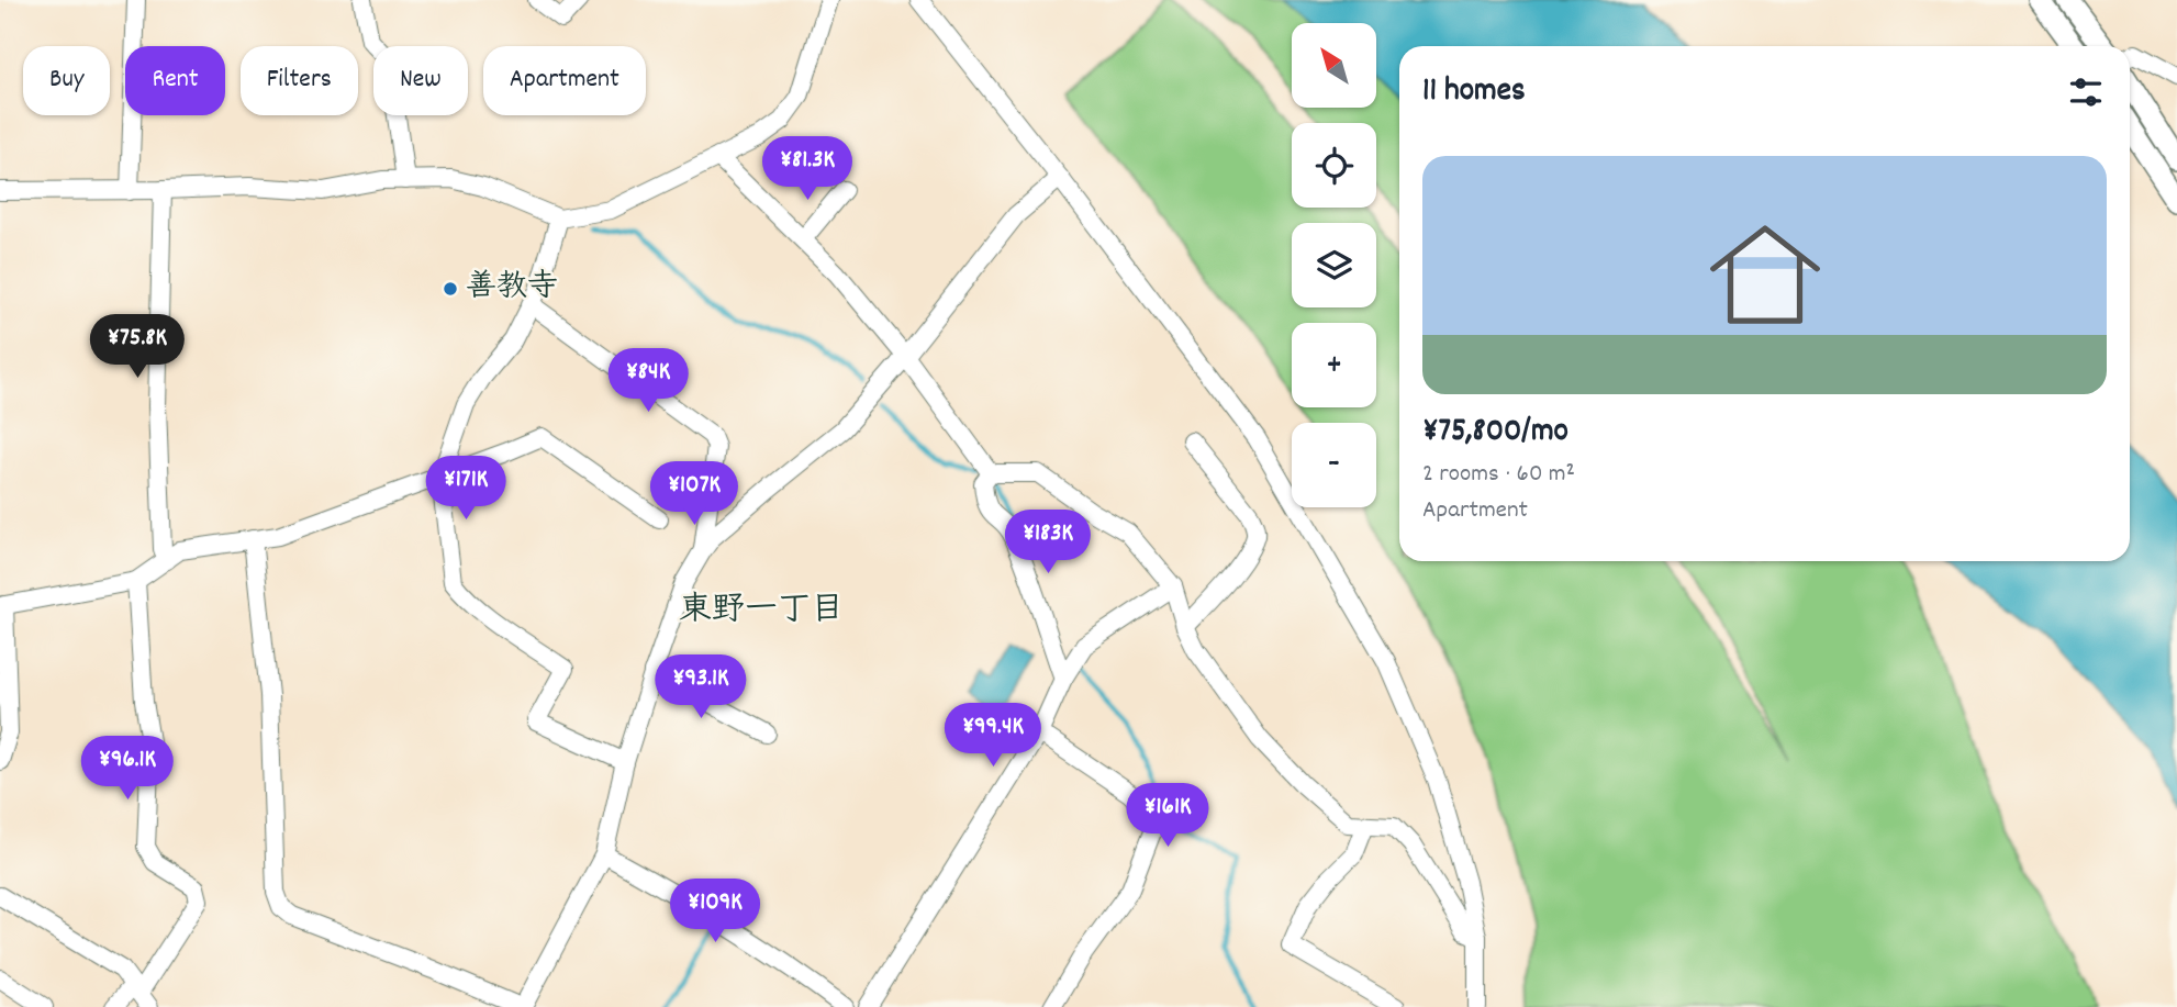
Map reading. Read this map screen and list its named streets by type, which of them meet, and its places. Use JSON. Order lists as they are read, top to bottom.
{
  "districts": ["東野一丁目"],
  "places": ["善教寺"],
  "north": "top left",
  "page": {
    "map_buttons": ["+", "−"],
    "chip": [
      "Buy",
      "Rent",
      "Filters",
      "New",
      "Apartment"
    ],
    "heading": "11 homes",
    "price": [
      "¥81.3K",
      "¥75.8K",
      "¥84K",
      "¥171K",
      "¥107K",
      "¥183K",
      "¥93.1K",
      "¥99.4K",
      "¥96.1K",
      "¥161K",
      "¥109K"
    ],
    "list": [
      {
        "name": "¥75,800/mo",
        "note": "2 rooms · 60 m² · Apartment"
      }
    ]
  }
}
